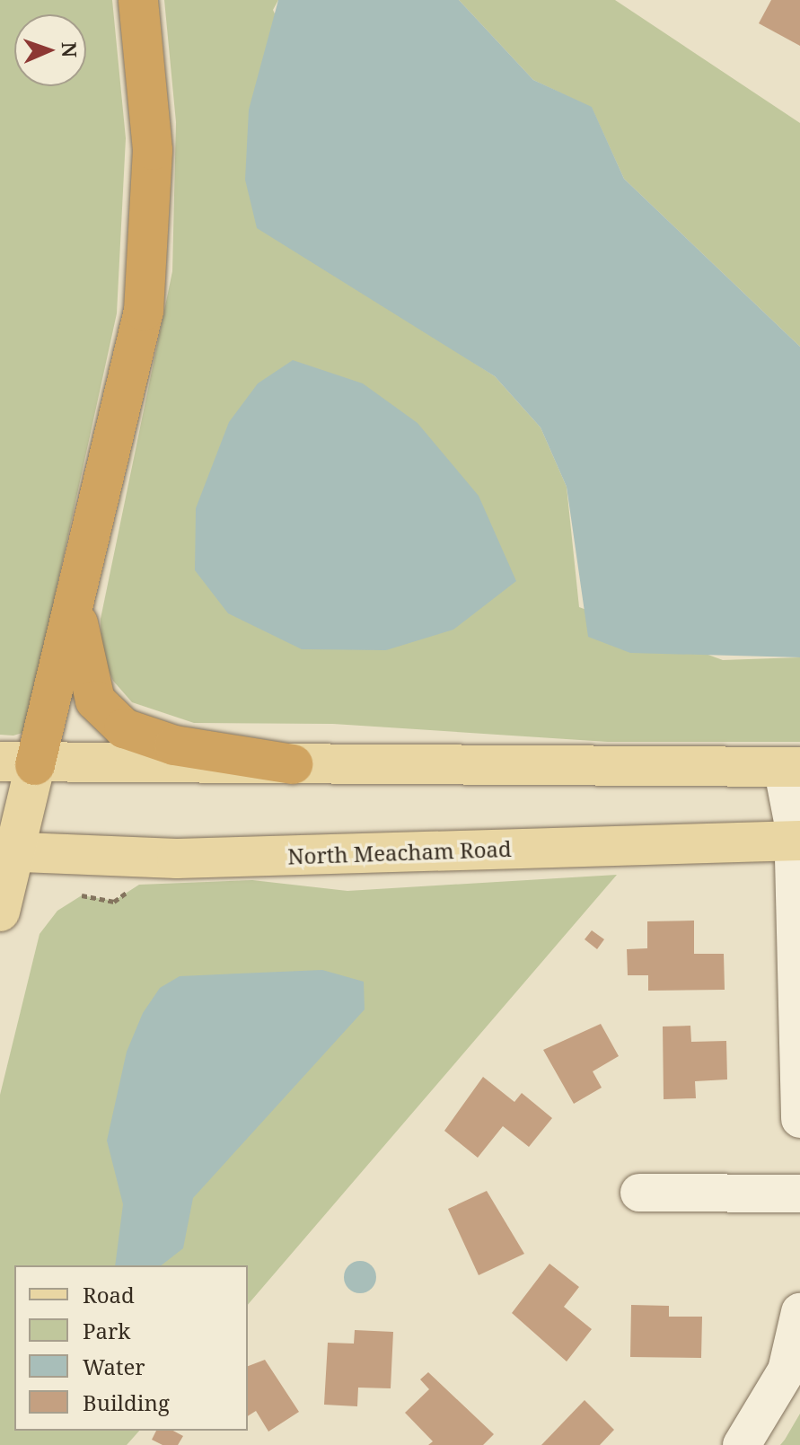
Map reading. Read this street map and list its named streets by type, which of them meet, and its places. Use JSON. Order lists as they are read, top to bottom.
{
  "streets": {
    "main road": ["North Meacham Road"]
  },
  "legend": [
    "Road",
    "Park",
    "Water",
    "Building"
  ],
  "north": "right"
}
